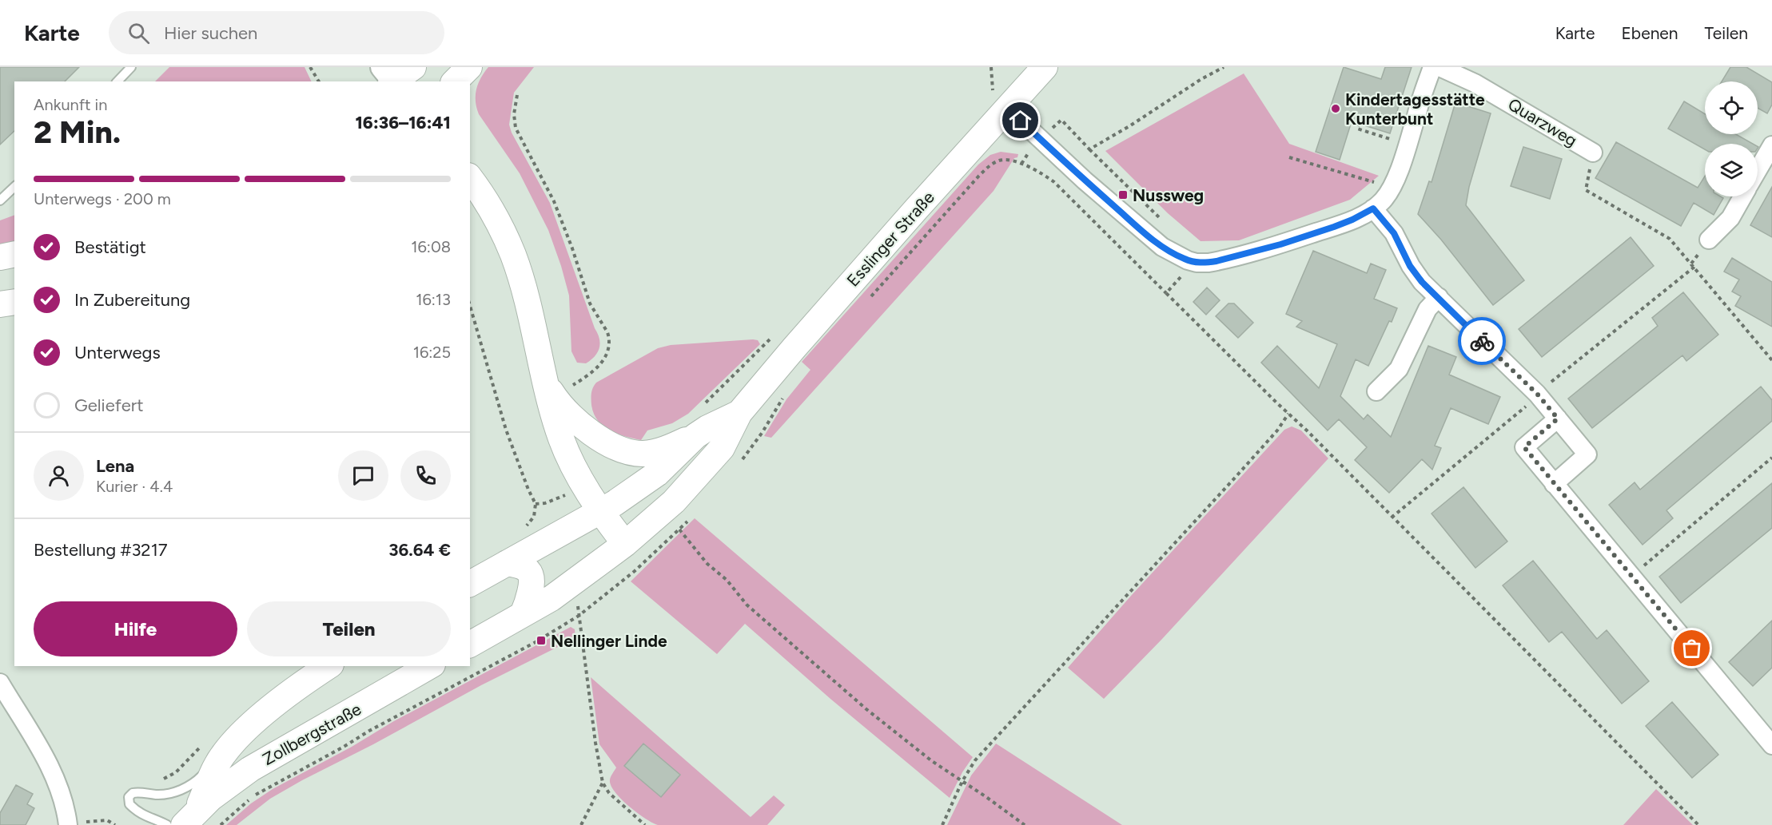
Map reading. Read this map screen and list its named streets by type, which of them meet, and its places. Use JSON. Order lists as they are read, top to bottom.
{
  "streets": {
    "main road": ["Esslinger Straße", "Zollbergstraße"],
    "street": ["Quarzweg"]
  },
  "places": {
    "other": ["Kindertagesstätte Kunterbunt"],
    "transit": ["Nussweg", "Nellinger Linde"]
  },
  "page": {
    "header": "Karte",
    "search": "Hier suchen",
    "nav": ["Karte", "Ebenen", "Teilen"],
    "heading": ["2 Min.", "Ankunft in", "16:36–16:41"],
    "panel": [
      "Lena",
      "Kurier · 4.4",
      "Bestellung #3217",
      "36.64 €"
    ],
    "bar": "Unterwegs · 200 m",
    "list": [
      ["Bestätigt", "16:08"],
      ["In Zubereitung", "16:13"],
      ["Unterwegs", "16:25"],
      "Geliefert"
    ],
    "buttons": ["Hilfe", "Teilen"]
  }
}
